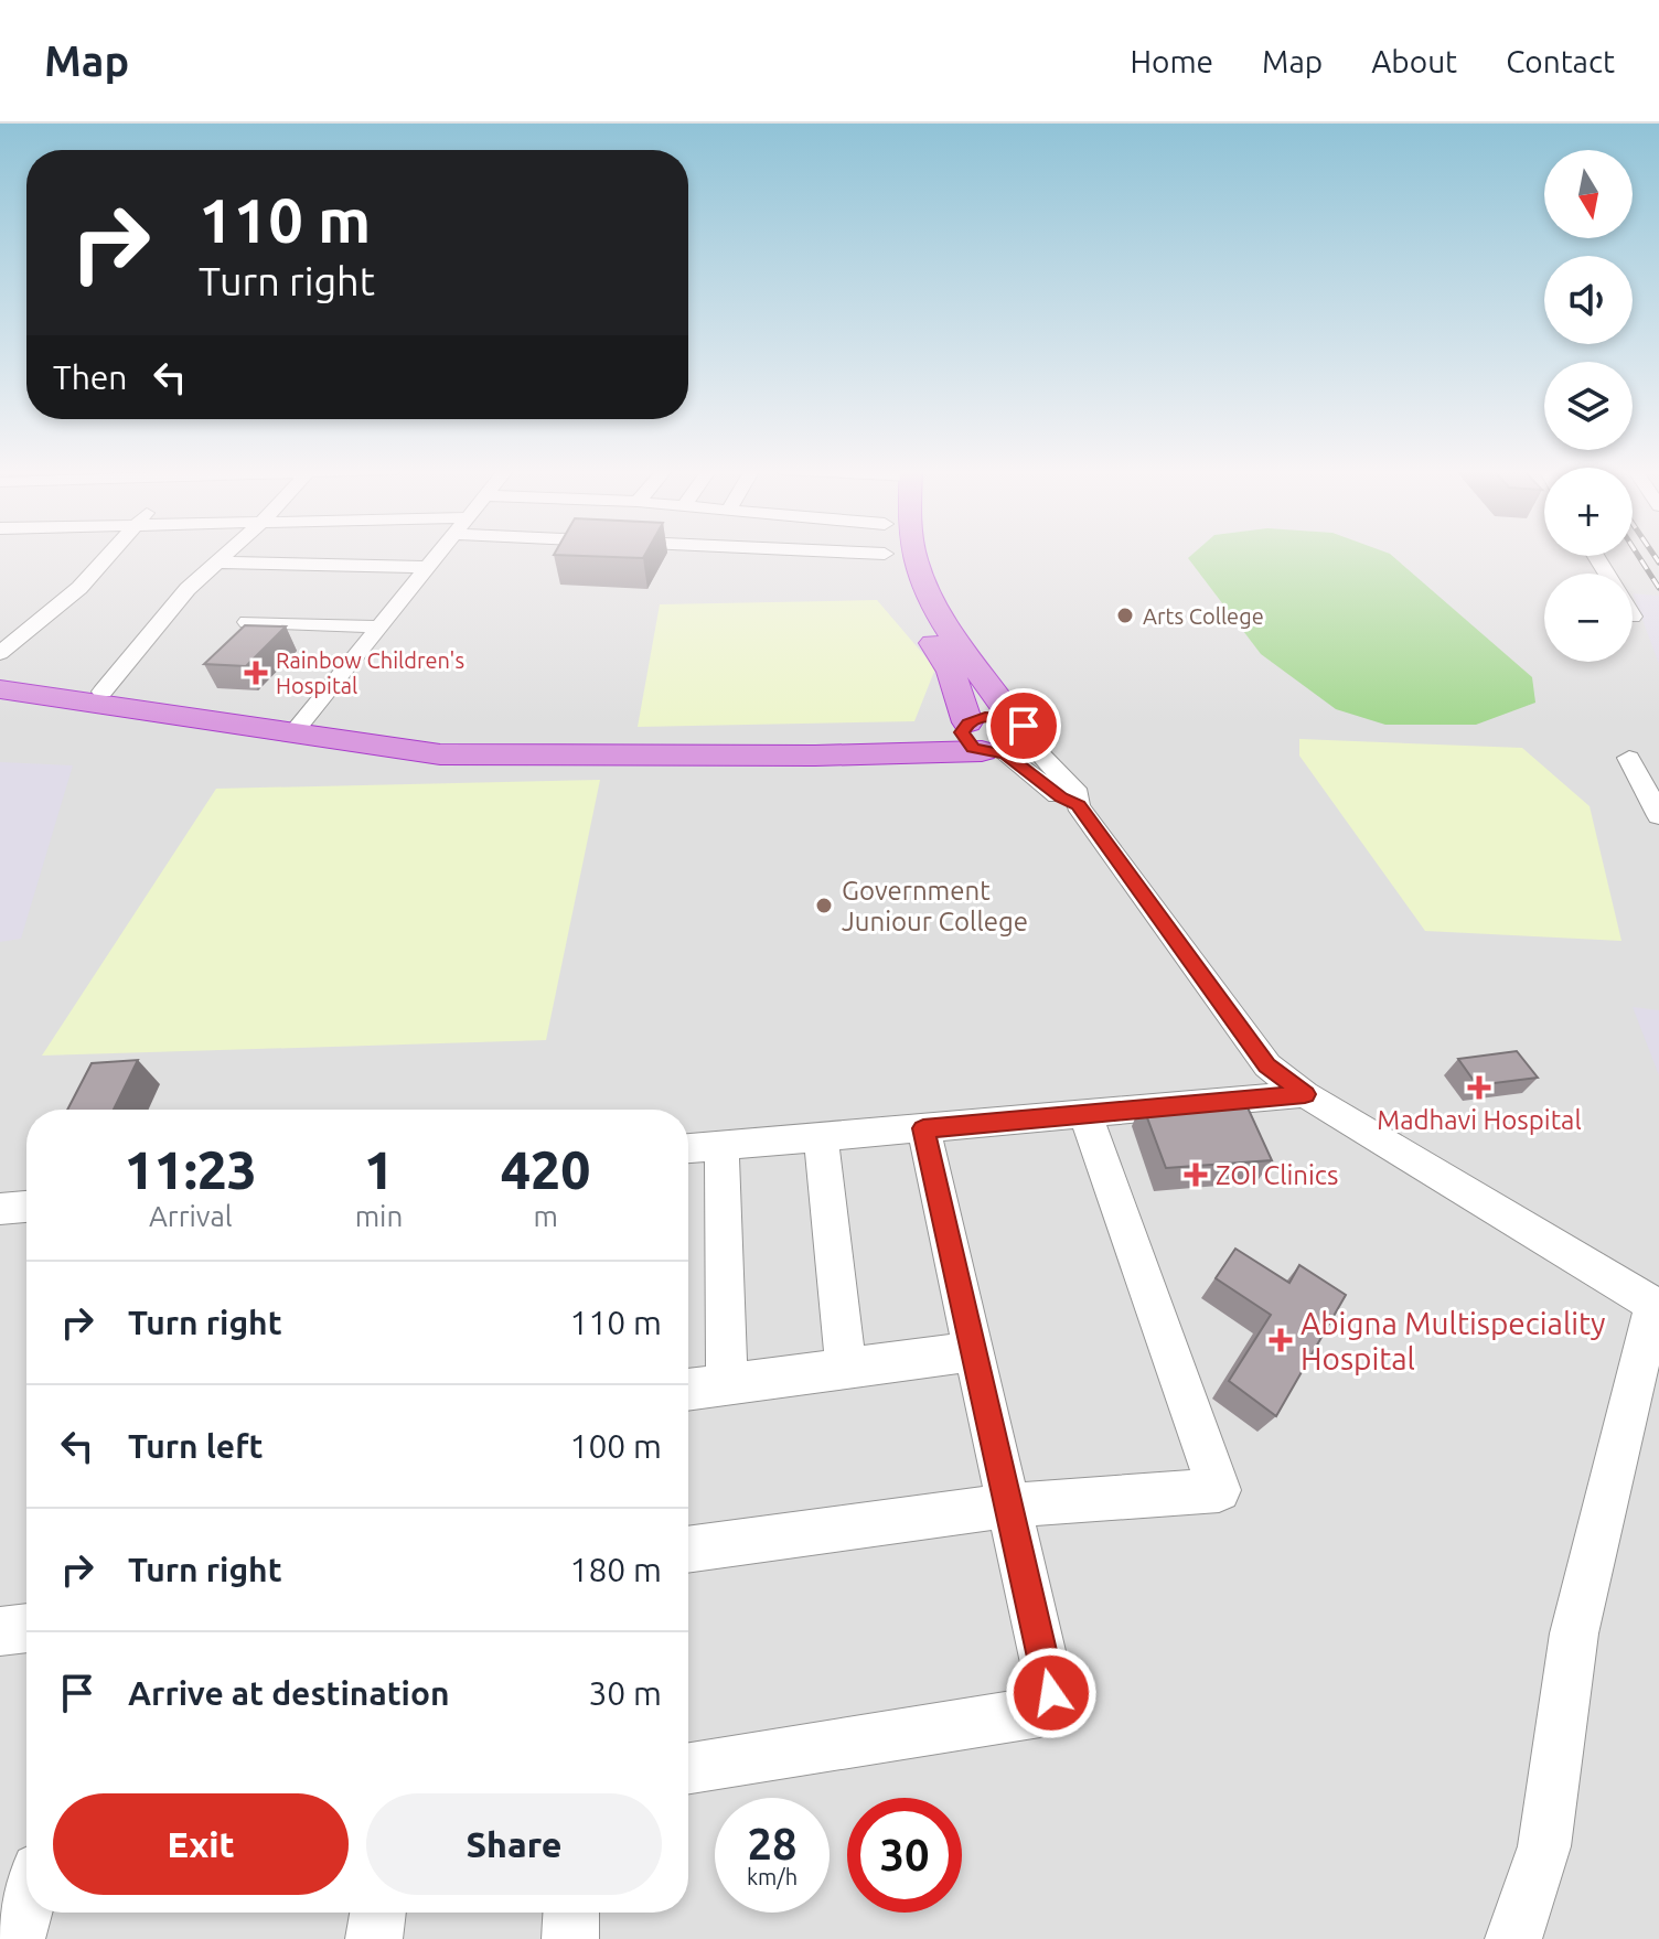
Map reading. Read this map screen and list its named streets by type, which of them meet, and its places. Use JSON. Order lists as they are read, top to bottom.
{
  "places": {
    "other": ["Arts College", "Government Juniour College"],
    "health": [
      "Rainbow Children's Hospital",
      "Madhavi Hospital",
      "ZOI Clinics",
      "Abigna Multispeciality Hospital"
    ]
  },
  "north": "bottom",
  "page": {
    "header": "Map",
    "nav": [
      "Home",
      "Map",
      "About",
      "Contact"
    ],
    "map_buttons": ["+", "−"],
    "turn": ["110 m", "Turn right"],
    "then": "Then",
    "eta": [
      "11:23",
      "Arrival",
      "1",
      "min",
      "420",
      "m"
    ],
    "list": [
      {
        "name": "Turn right",
        "value": "110 m"
      },
      {
        "name": "Turn left",
        "value": "100 m"
      },
      {
        "name": "Turn right",
        "value": "180 m"
      },
      {
        "name": "Arrive at destination",
        "value": "30 m"
      }
    ],
    "buttons": ["Exit", "Share"],
    "speed": "28 km/h",
    "limit": "30"
  }
}
